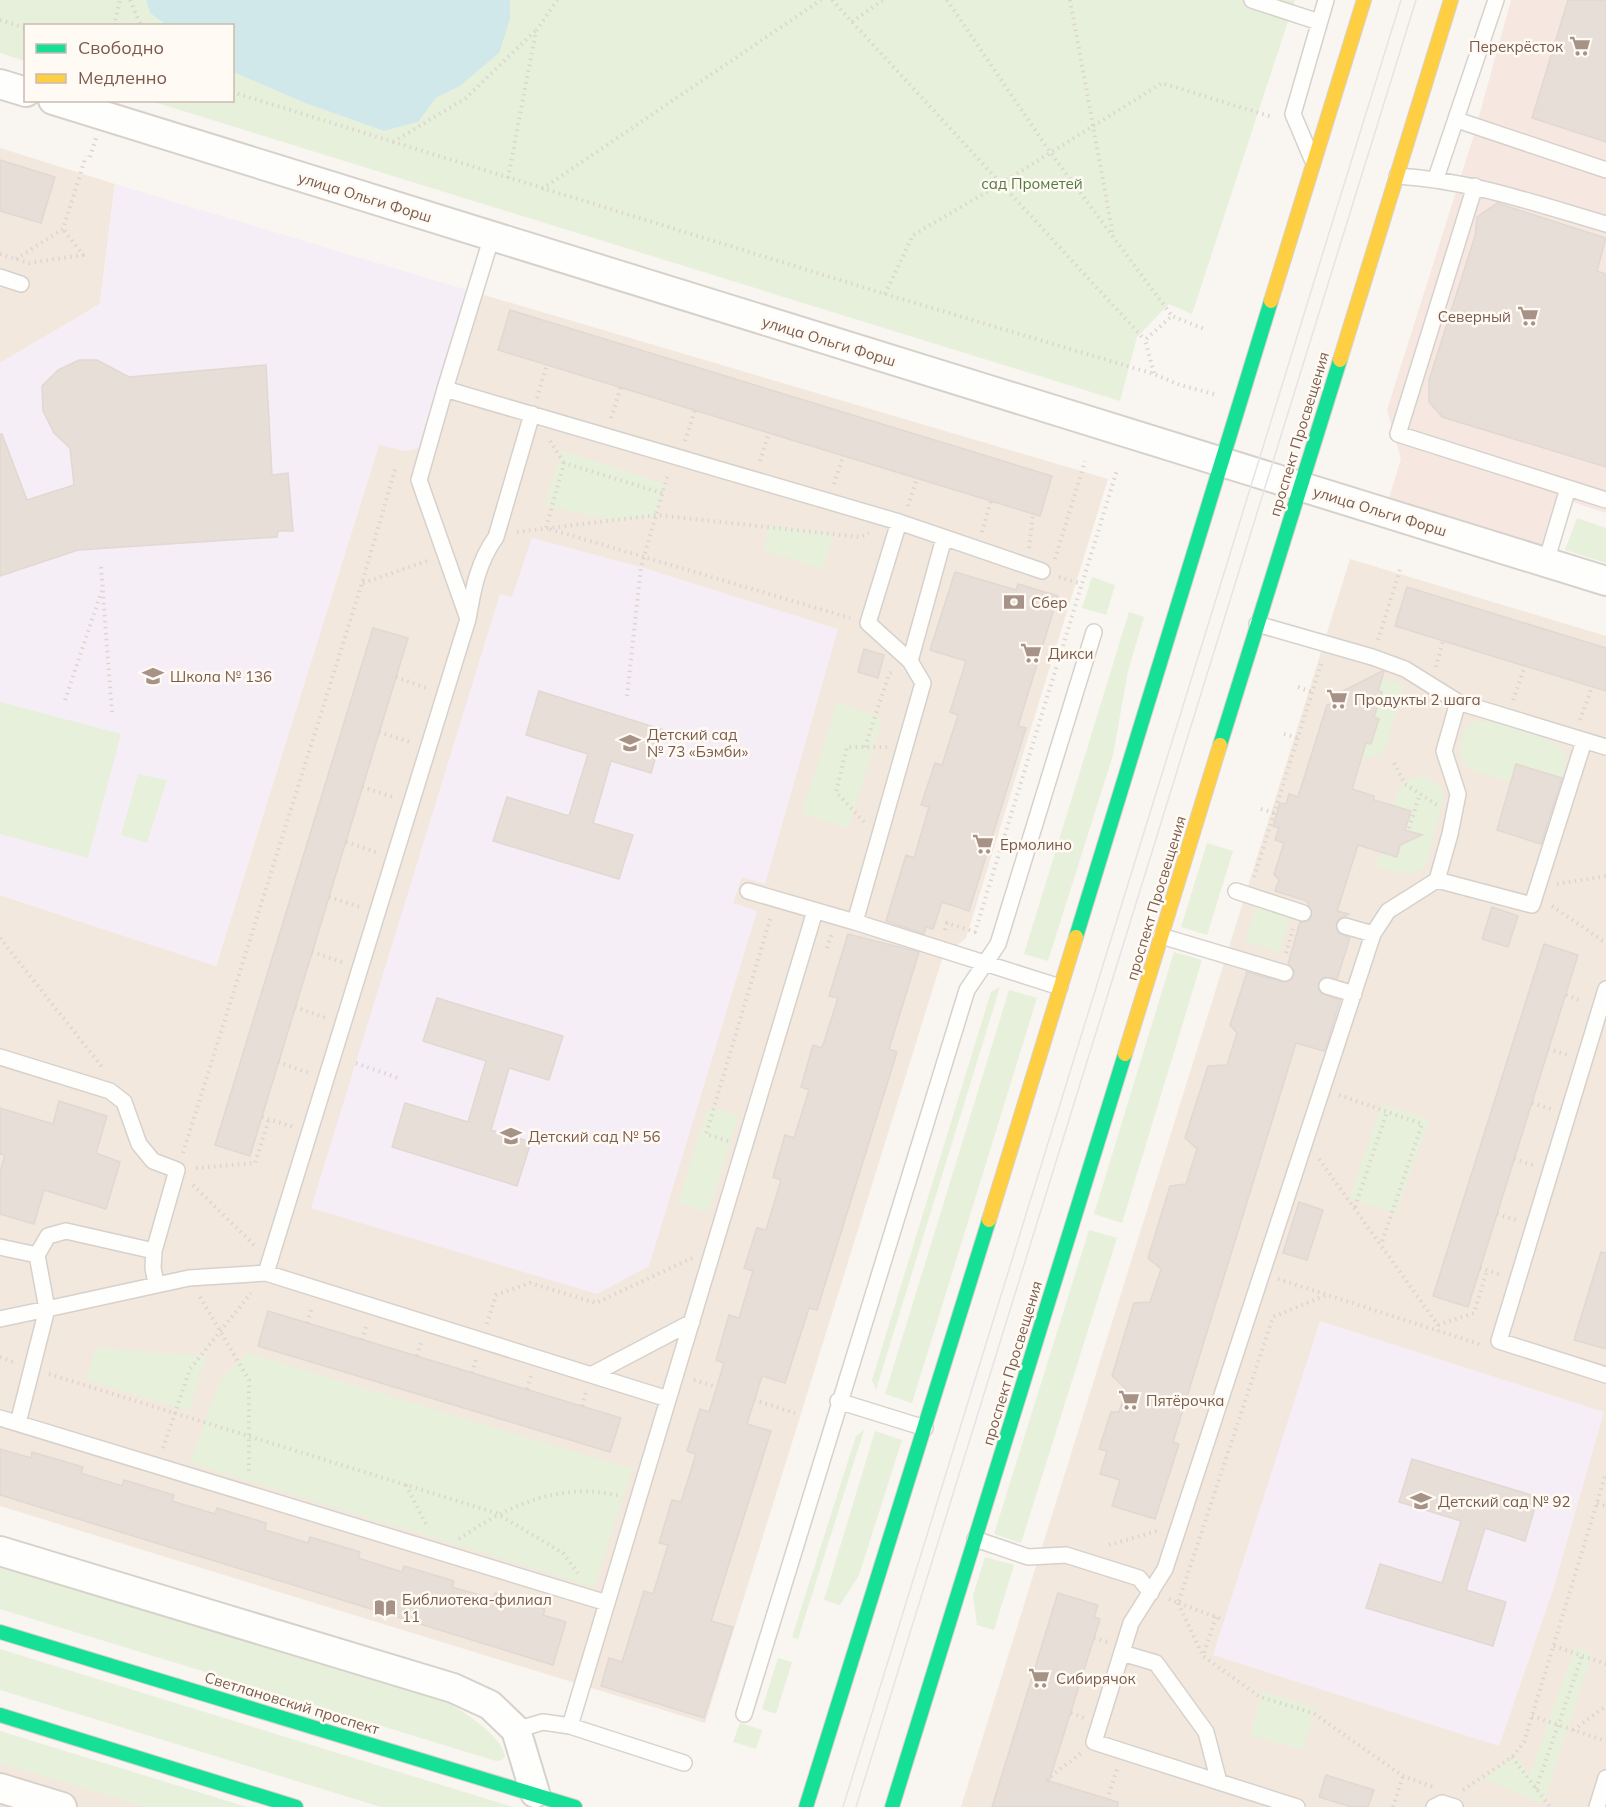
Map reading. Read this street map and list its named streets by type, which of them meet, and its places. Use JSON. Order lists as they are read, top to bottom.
{
  "streets": {
    "main road": ["проспект Просвещения", "Светлановский проспект"],
    "street": ["улица Ольги Форш"]
  },
  "crossings": [
    ["улица Ольги Форш", "проспект Просвещения"]
  ],
  "parks": ["сад Прометей"],
  "places": {
    "supermarket": [
      "Перекрёсток",
      "Северный",
      "Дикси",
      "Продукты 2 шага",
      "Ермолино",
      "Пятёрочка",
      "Сибирячок"
    ],
    "bank": ["Сбер"],
    "school or university": [
      "Школа № 136",
      "Детский сад № 73 «Бэмби»",
      "Детский сад № 56",
      "Детский сад № 92"
    ],
    "library": ["Библиотека-филиал 11"]
  },
  "legend": ["Свободно", "Медленно"]
}
